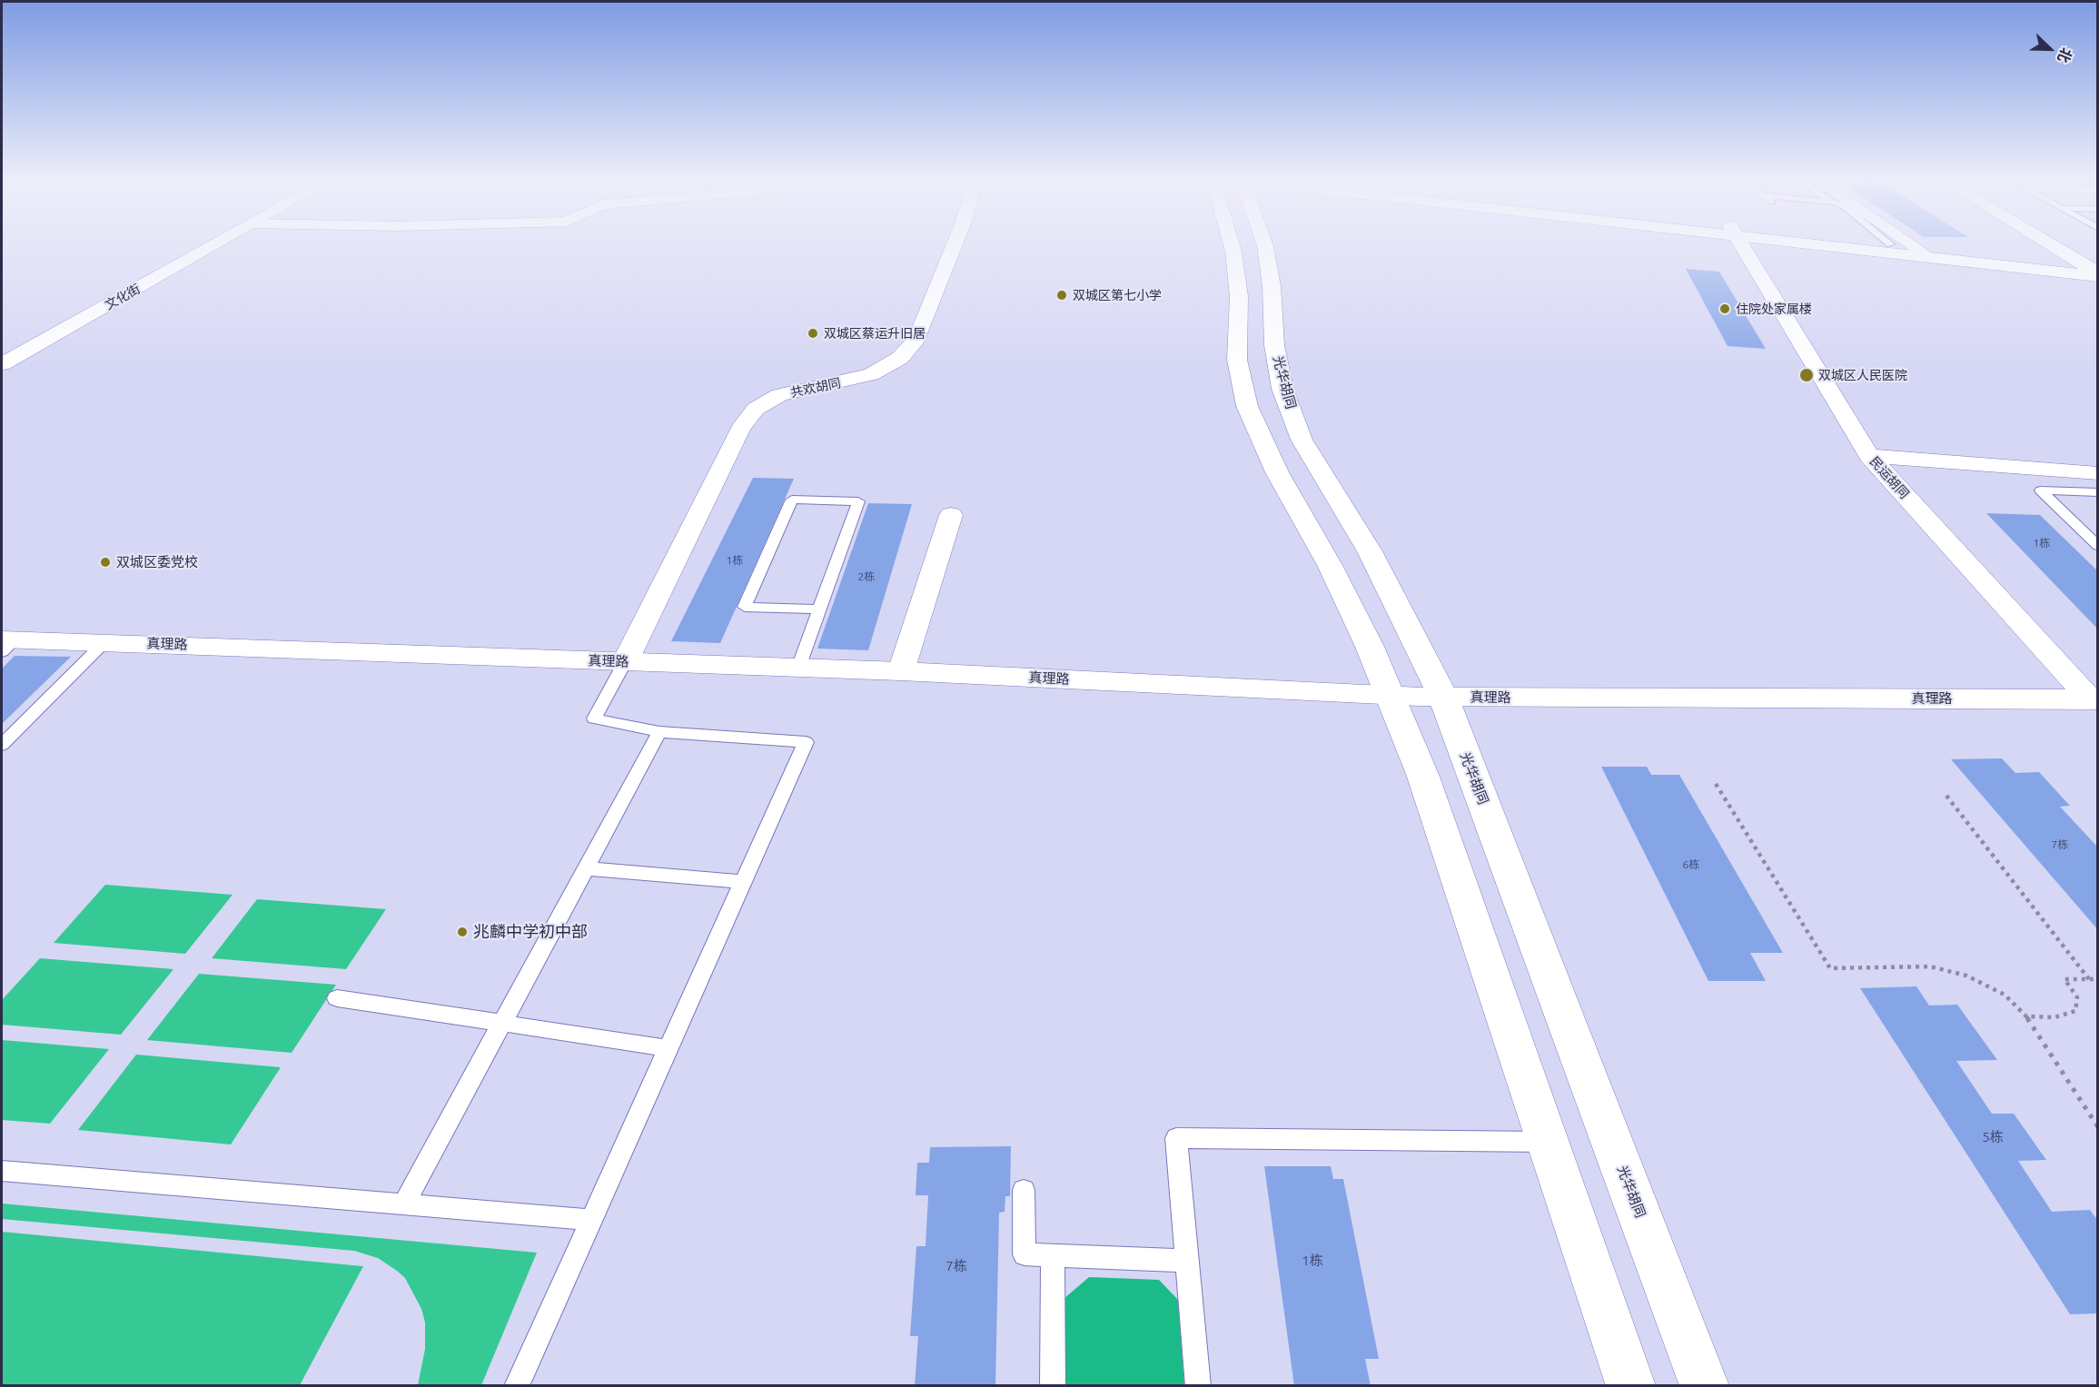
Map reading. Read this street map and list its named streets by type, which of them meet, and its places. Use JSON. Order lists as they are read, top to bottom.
{
  "streets": {
    "street": [
      "文化街",
      "光华胡同",
      "共欢胡同",
      "民运胡同",
      "真理路"
    ]
  },
  "crossings": [
    ["光华胡同", "真理路"],
    ["共欢胡同", "真理路"],
    ["民运胡同", "真理路"]
  ],
  "places": [
    "双城区第七小学",
    "住院处家属楼",
    "双城区蔡运升旧居",
    "双城区人民医院",
    "双城区委党校",
    "兆麟中学初中部"
  ],
  "house_numbers": [
    "1栋",
    "1栋",
    "2栋",
    "7栋",
    "6栋",
    "5栋",
    "1栋",
    "7栋"
  ],
  "north": "bottom right"
}
